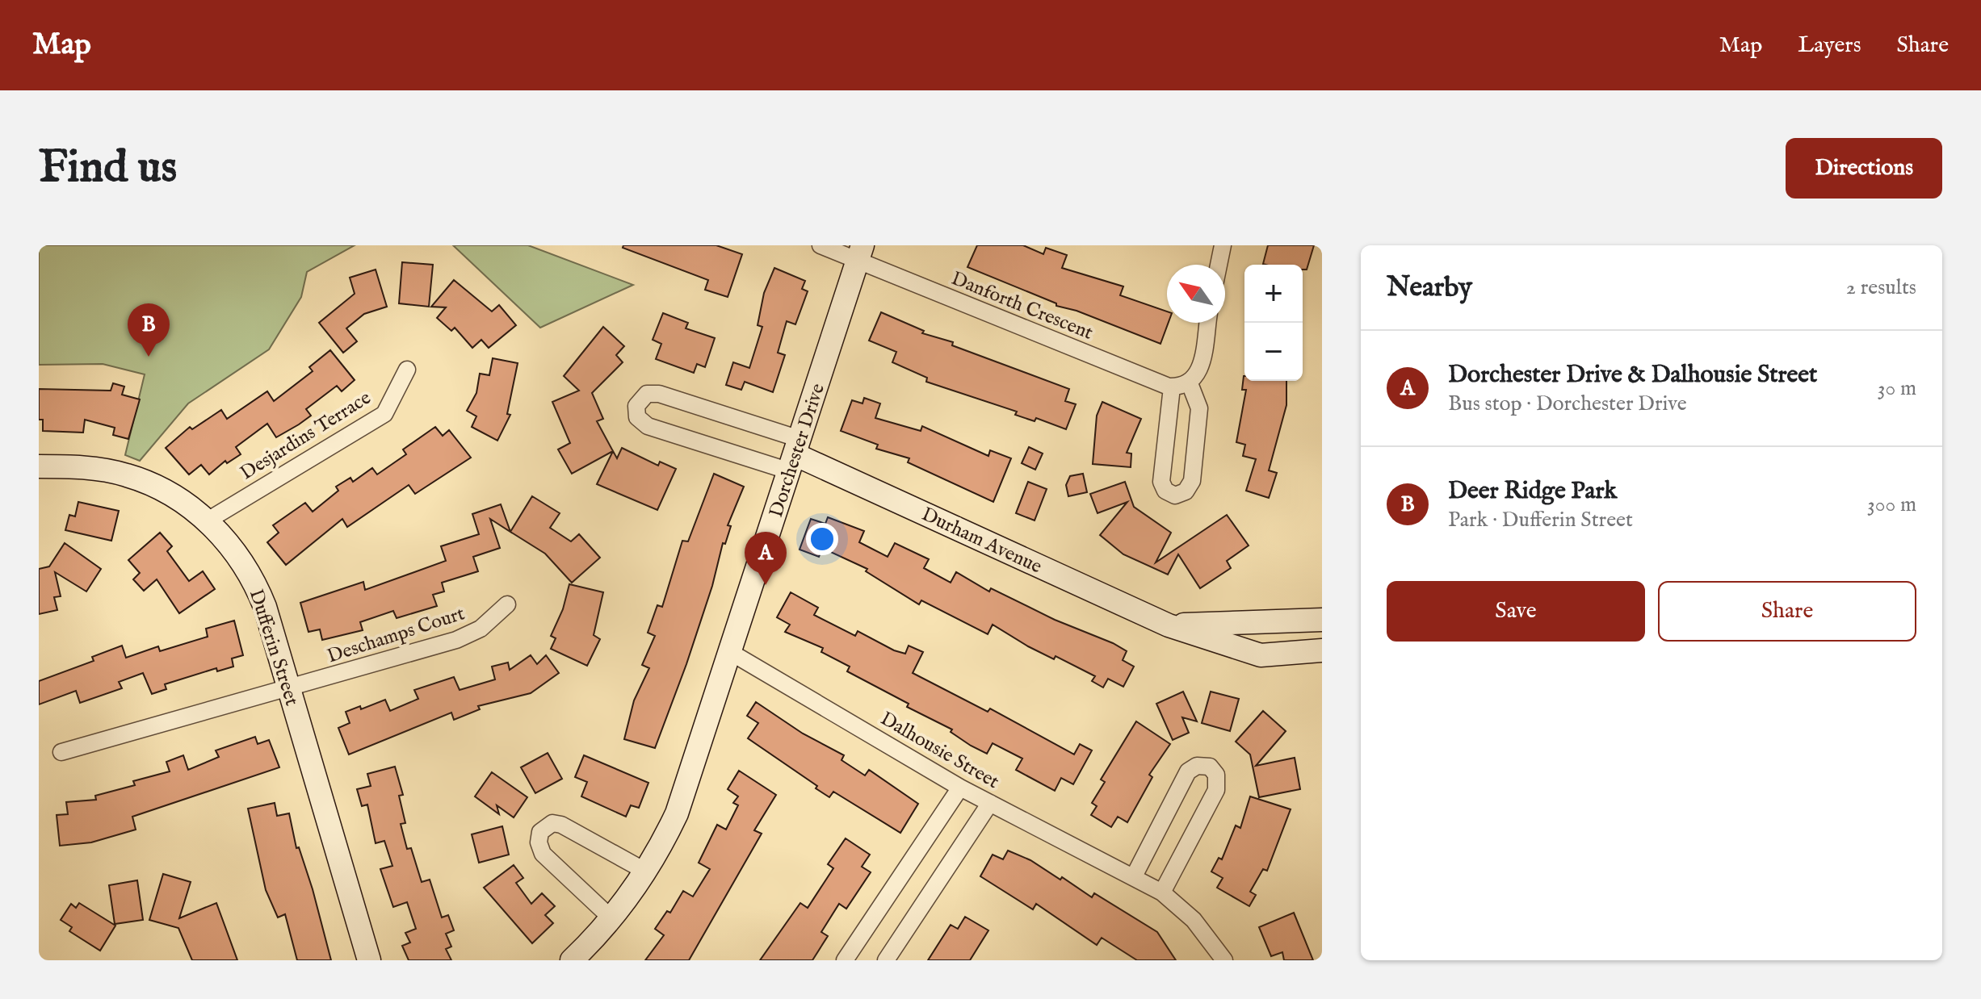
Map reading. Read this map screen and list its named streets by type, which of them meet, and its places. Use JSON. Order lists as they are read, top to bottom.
{
  "streets": {
    "street": [
      "Danforth Crescent",
      "Desjardins Terrace",
      "Dorchester Drive",
      "Durham Avenue",
      "Deschamps Court",
      "Dufferin Street",
      "Dalhousie Street"
    ]
  },
  "crossings": [
    ["Danforth Crescent", "Dorchester Drive"],
    ["Desjardins Terrace", "Dufferin Street"],
    ["Dorchester Drive", "Durham Avenue"],
    ["Dorchester Drive", "Dalhousie Street"],
    ["Deschamps Court", "Dufferin Street"]
  ],
  "north": "top left",
  "page": {
    "header": "Map",
    "nav": ["Map", "Layers", "Share"],
    "buttons": [
      "Directions",
      ["Save", "Share"]
    ],
    "title": "Find us",
    "heading": ["Nearby", "2 results"],
    "map_buttons": ["+", "−"],
    "pins": ["B", "A"],
    "list": [
      {
        "mark": "A",
        "name": "Dorchester Drive & Dalhousie Street",
        "note": "Bus stop · Dorchester Drive",
        "value": "30 m"
      },
      {
        "mark": "B",
        "name": "Deer Ridge Park",
        "note": "Park · Dufferin Street",
        "value": "300 m"
      }
    ]
  }
}
